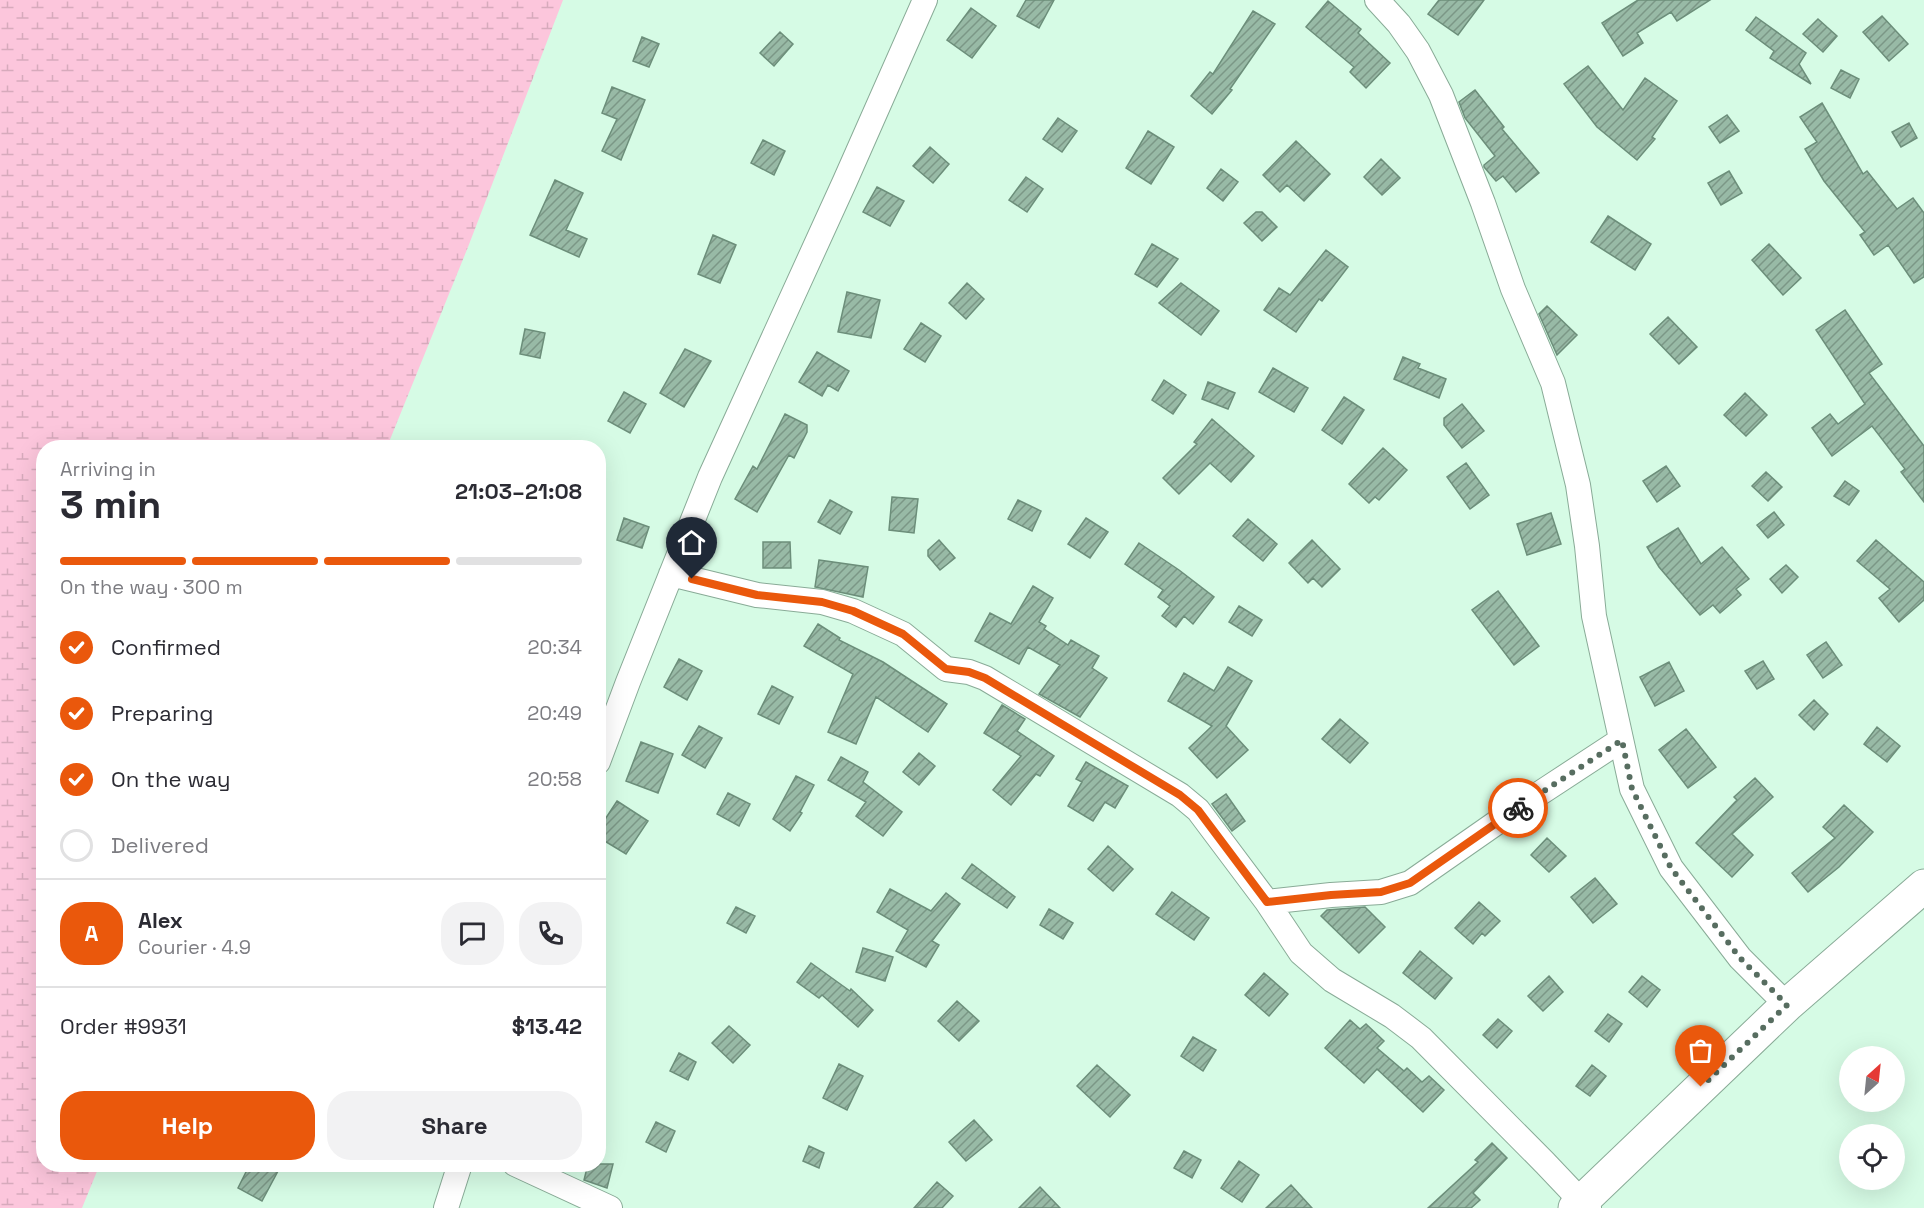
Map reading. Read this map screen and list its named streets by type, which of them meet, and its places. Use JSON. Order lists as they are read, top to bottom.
{
  "north": "top right",
  "page": {
    "heading": ["3 min", "Arriving in", "21:03–21:08"],
    "panel": [
      "Alex",
      "Courier · 4.9",
      "Order #9931",
      "$13.42"
    ],
    "bar": "On the way · 300 m",
    "list": [
      ["Confirmed", "20:34"],
      ["Preparing", "20:49"],
      ["On the way", "20:58"],
      "Delivered"
    ],
    "round": "A",
    "buttons": ["Help", "Share"]
  }
}
